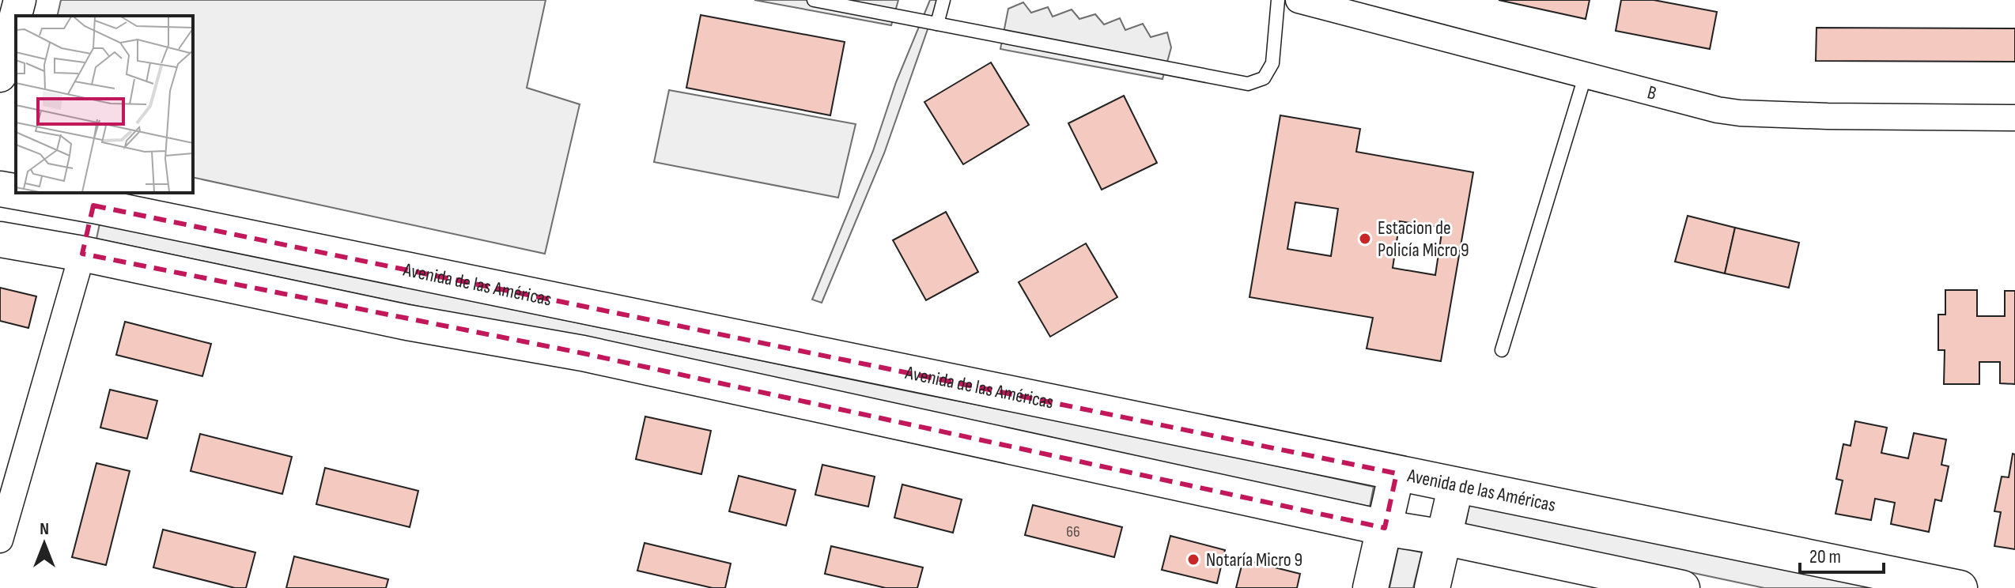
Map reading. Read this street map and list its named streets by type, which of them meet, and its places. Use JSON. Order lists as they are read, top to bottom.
{
  "streets": {
    "main road": ["Avenida de las Américas"],
    "street": ["B"]
  },
  "places": ["Estacion de Policía Micro 9", "Notaría Micro 9"],
  "house_numbers": ["66"],
  "scale_bar": "20 m",
  "north": "top"
}
